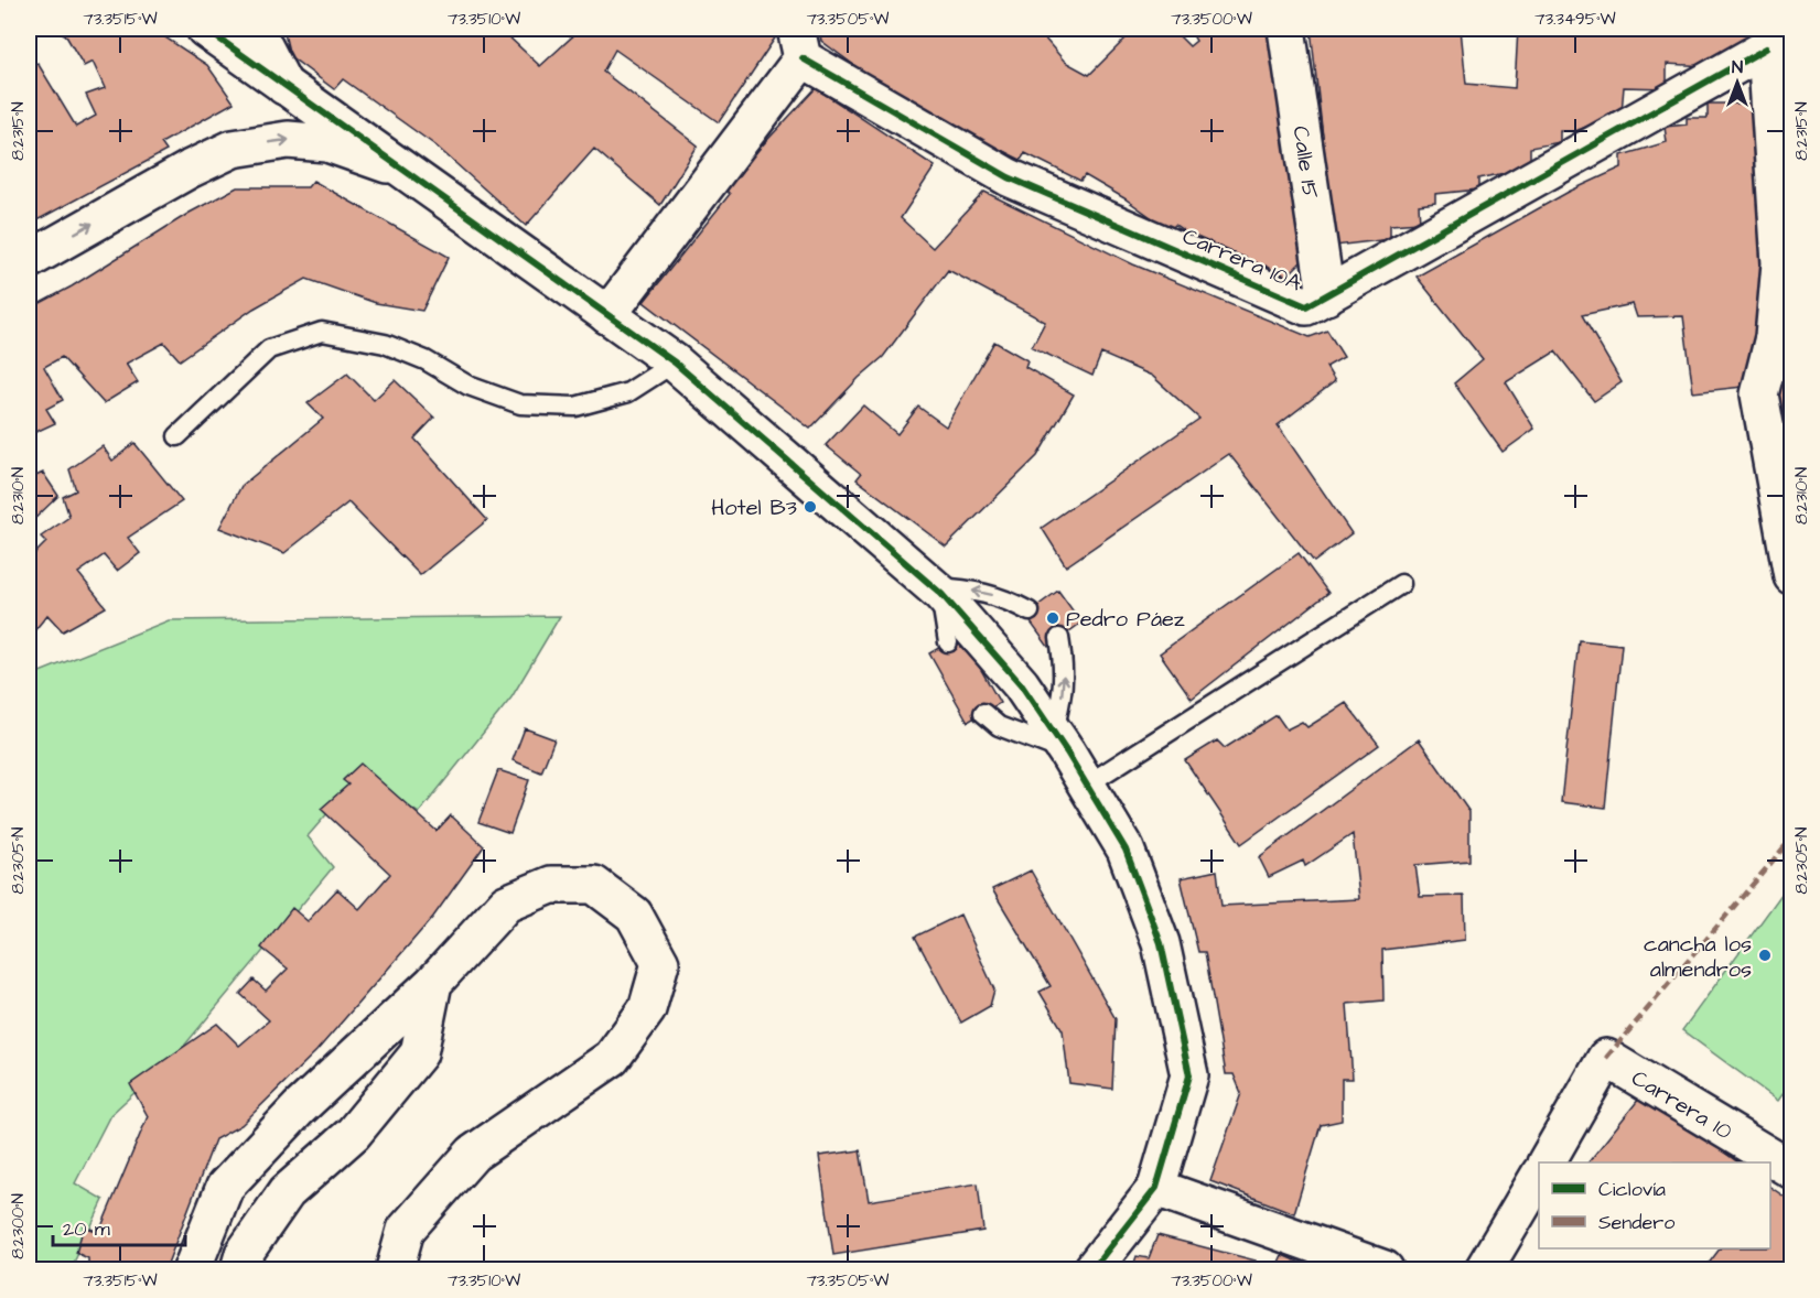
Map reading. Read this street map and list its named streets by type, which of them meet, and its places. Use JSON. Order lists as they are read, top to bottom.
{
  "streets": {
    "street": ["Calle 15", "Carrera 10A", "Carrera 10"]
  },
  "crossings": [
    ["Calle 15", "Carrera 10A"]
  ],
  "places": ["Hotel B3", "Pedro Páez", "cancha los almendros"],
  "legend": ["Ciclovía", "Sendero"],
  "scale_bar": "20 m",
  "north": "top",
  "coordinates": [
    "73.3515°W",
    "73.3510°W",
    "73.3505°W",
    "73.3500°W",
    "73.3495°W",
    "8.2315°N",
    "8.2310°N",
    "8.2305°N",
    "8.2300°N"
  ]
}
